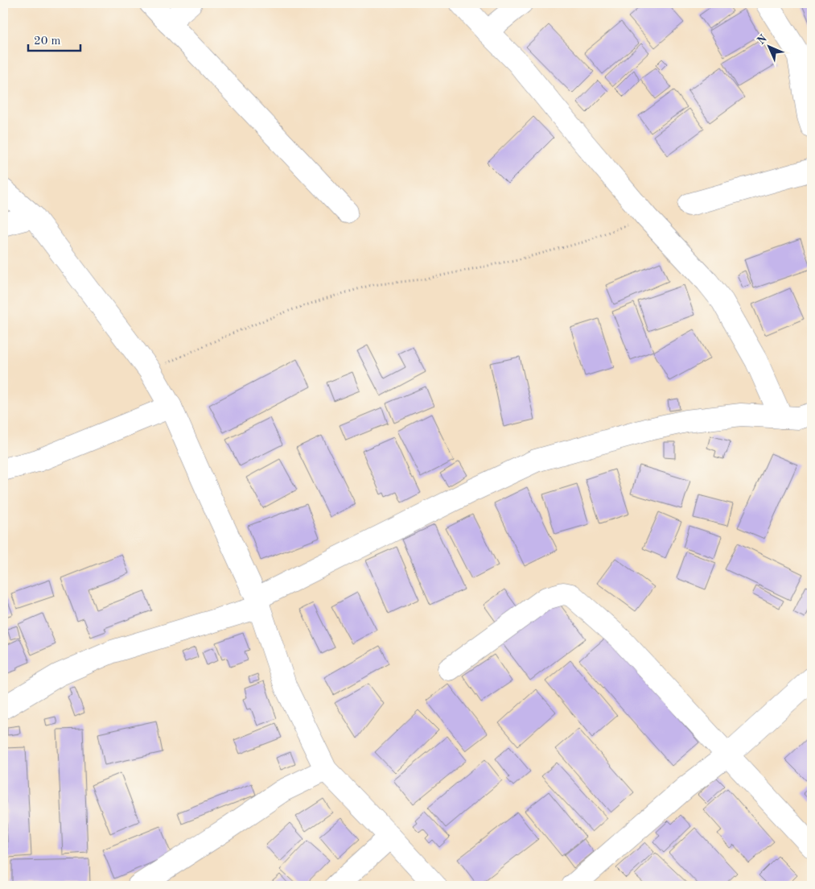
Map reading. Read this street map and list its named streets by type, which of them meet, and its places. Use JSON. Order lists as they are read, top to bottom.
{
  "scale_bar": "20 m",
  "north": "top left"
}
